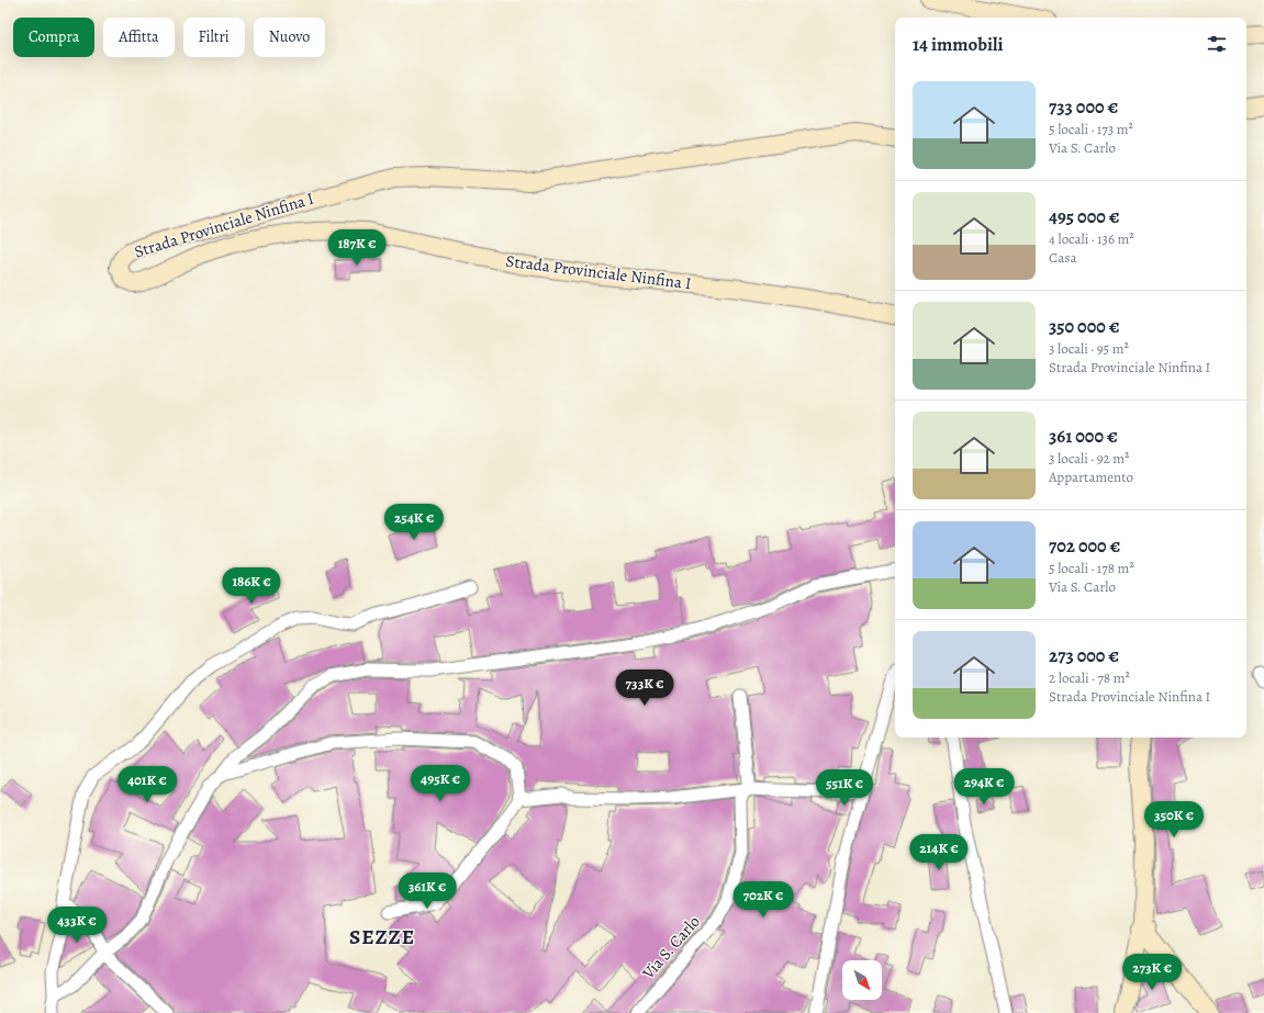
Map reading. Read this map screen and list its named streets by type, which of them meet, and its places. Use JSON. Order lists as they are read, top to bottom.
{
  "streets": {
    "street": ["Strada Provinciale Ninfina I", "Via S. Carlo"]
  },
  "districts": ["SEZZE"],
  "north": "bottom right",
  "page": {
    "chip": [
      "Compra",
      "Affitta",
      "Filtri",
      "Nuovo"
    ],
    "heading": "14 immobili",
    "list": [
      {
        "name": "733 000 €",
        "note": "5 locali · 173 m² · Via S. Carlo"
      },
      {
        "name": "495 000 €",
        "note": "4 locali · 136 m² · Casa"
      },
      {
        "name": "350 000 €",
        "note": "3 locali · 95 m² · Strada Provinciale Ninfina I"
      },
      {
        "name": "361 000 €",
        "note": "3 locali · 92 m² · Appartamento"
      },
      {
        "name": "702 000 €",
        "note": "5 locali · 178 m² · Via S. Carlo"
      },
      {
        "name": "273 000 €",
        "note": "2 locali · 78 m² · Strada Provinciale Ninfina I"
      }
    ],
    "price": [
      "187K €",
      "254K €",
      "186K €",
      "733K €",
      "495K €",
      "401K €",
      "294K €",
      "551K €",
      "350K €",
      "214K €",
      "361K €",
      "702K €",
      "433K €",
      "273K €"
    ]
  }
}
